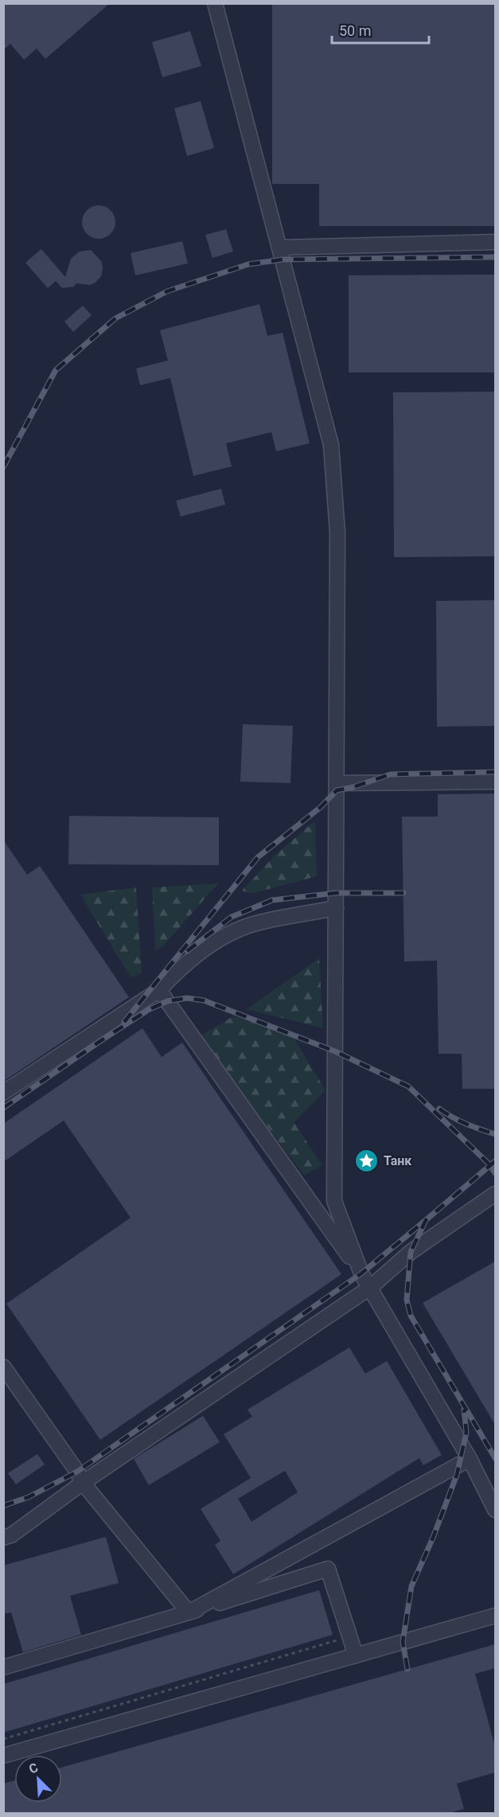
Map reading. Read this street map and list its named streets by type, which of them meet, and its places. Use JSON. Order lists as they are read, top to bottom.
{
  "places": {
    "place": ["Танк"]
  },
  "scale_bar": "50 m",
  "north": "top left"
}
